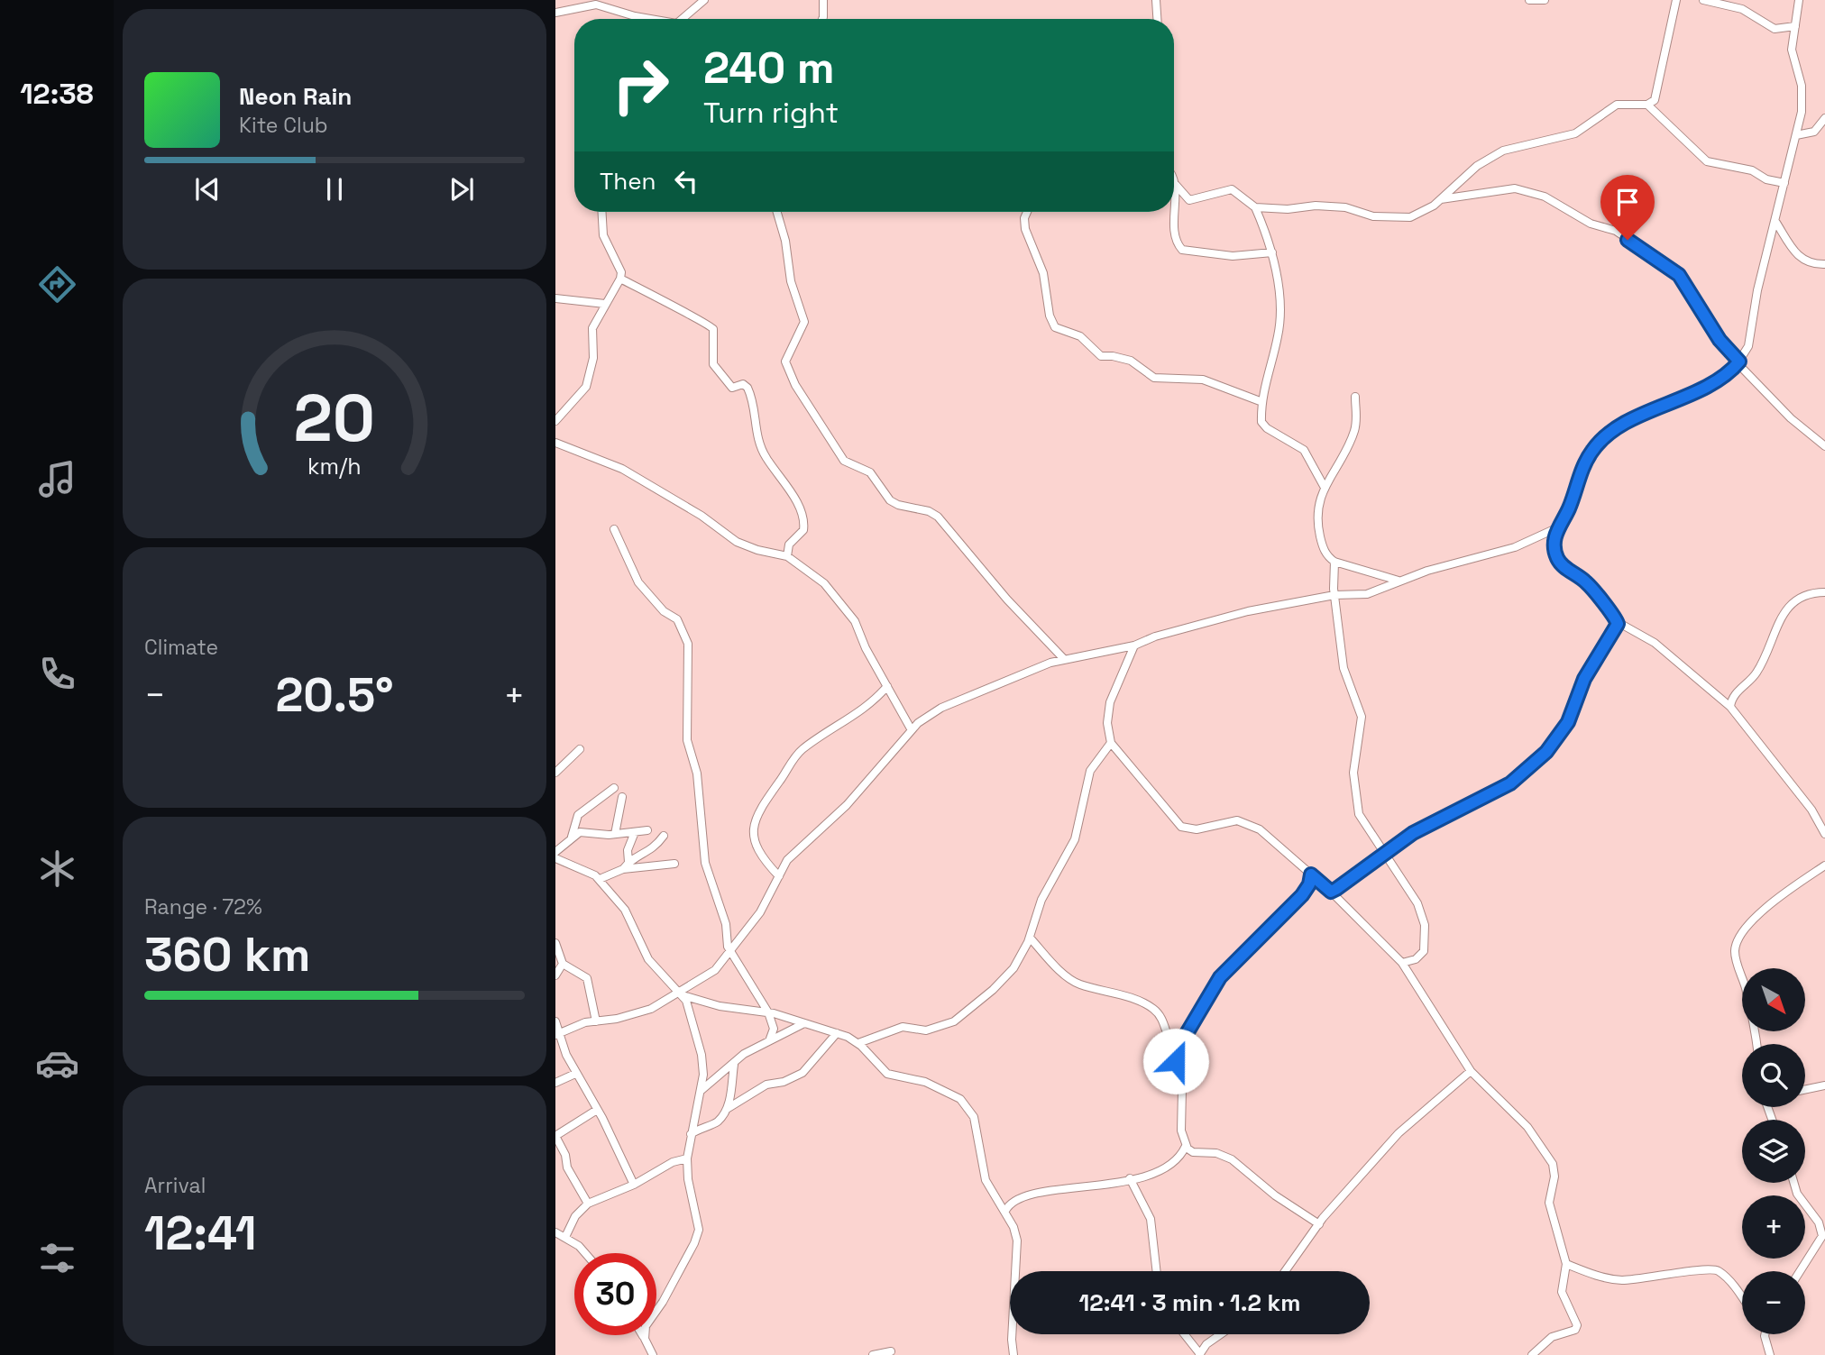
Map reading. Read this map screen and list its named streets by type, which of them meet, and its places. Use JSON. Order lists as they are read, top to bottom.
{
  "north": "bottom right",
  "page": {
    "tabs": "12:38",
    "turn": ["240 m", "Turn right"],
    "song": ["Neon Rain", "Kite Club"],
    "then": "Then",
    "tile": [
      "Climate",
      ["Range · 72%", "360 km"],
      ["Arrival", "12:41"]
    ],
    "heat": ["−", "20.5°", "+"],
    "map_buttons": ["+", "−"],
    "limit": "30",
    "trip": "12:41 · 3 min · 1.2 km",
    "gauge": ["20", "km/h"]
  }
}
